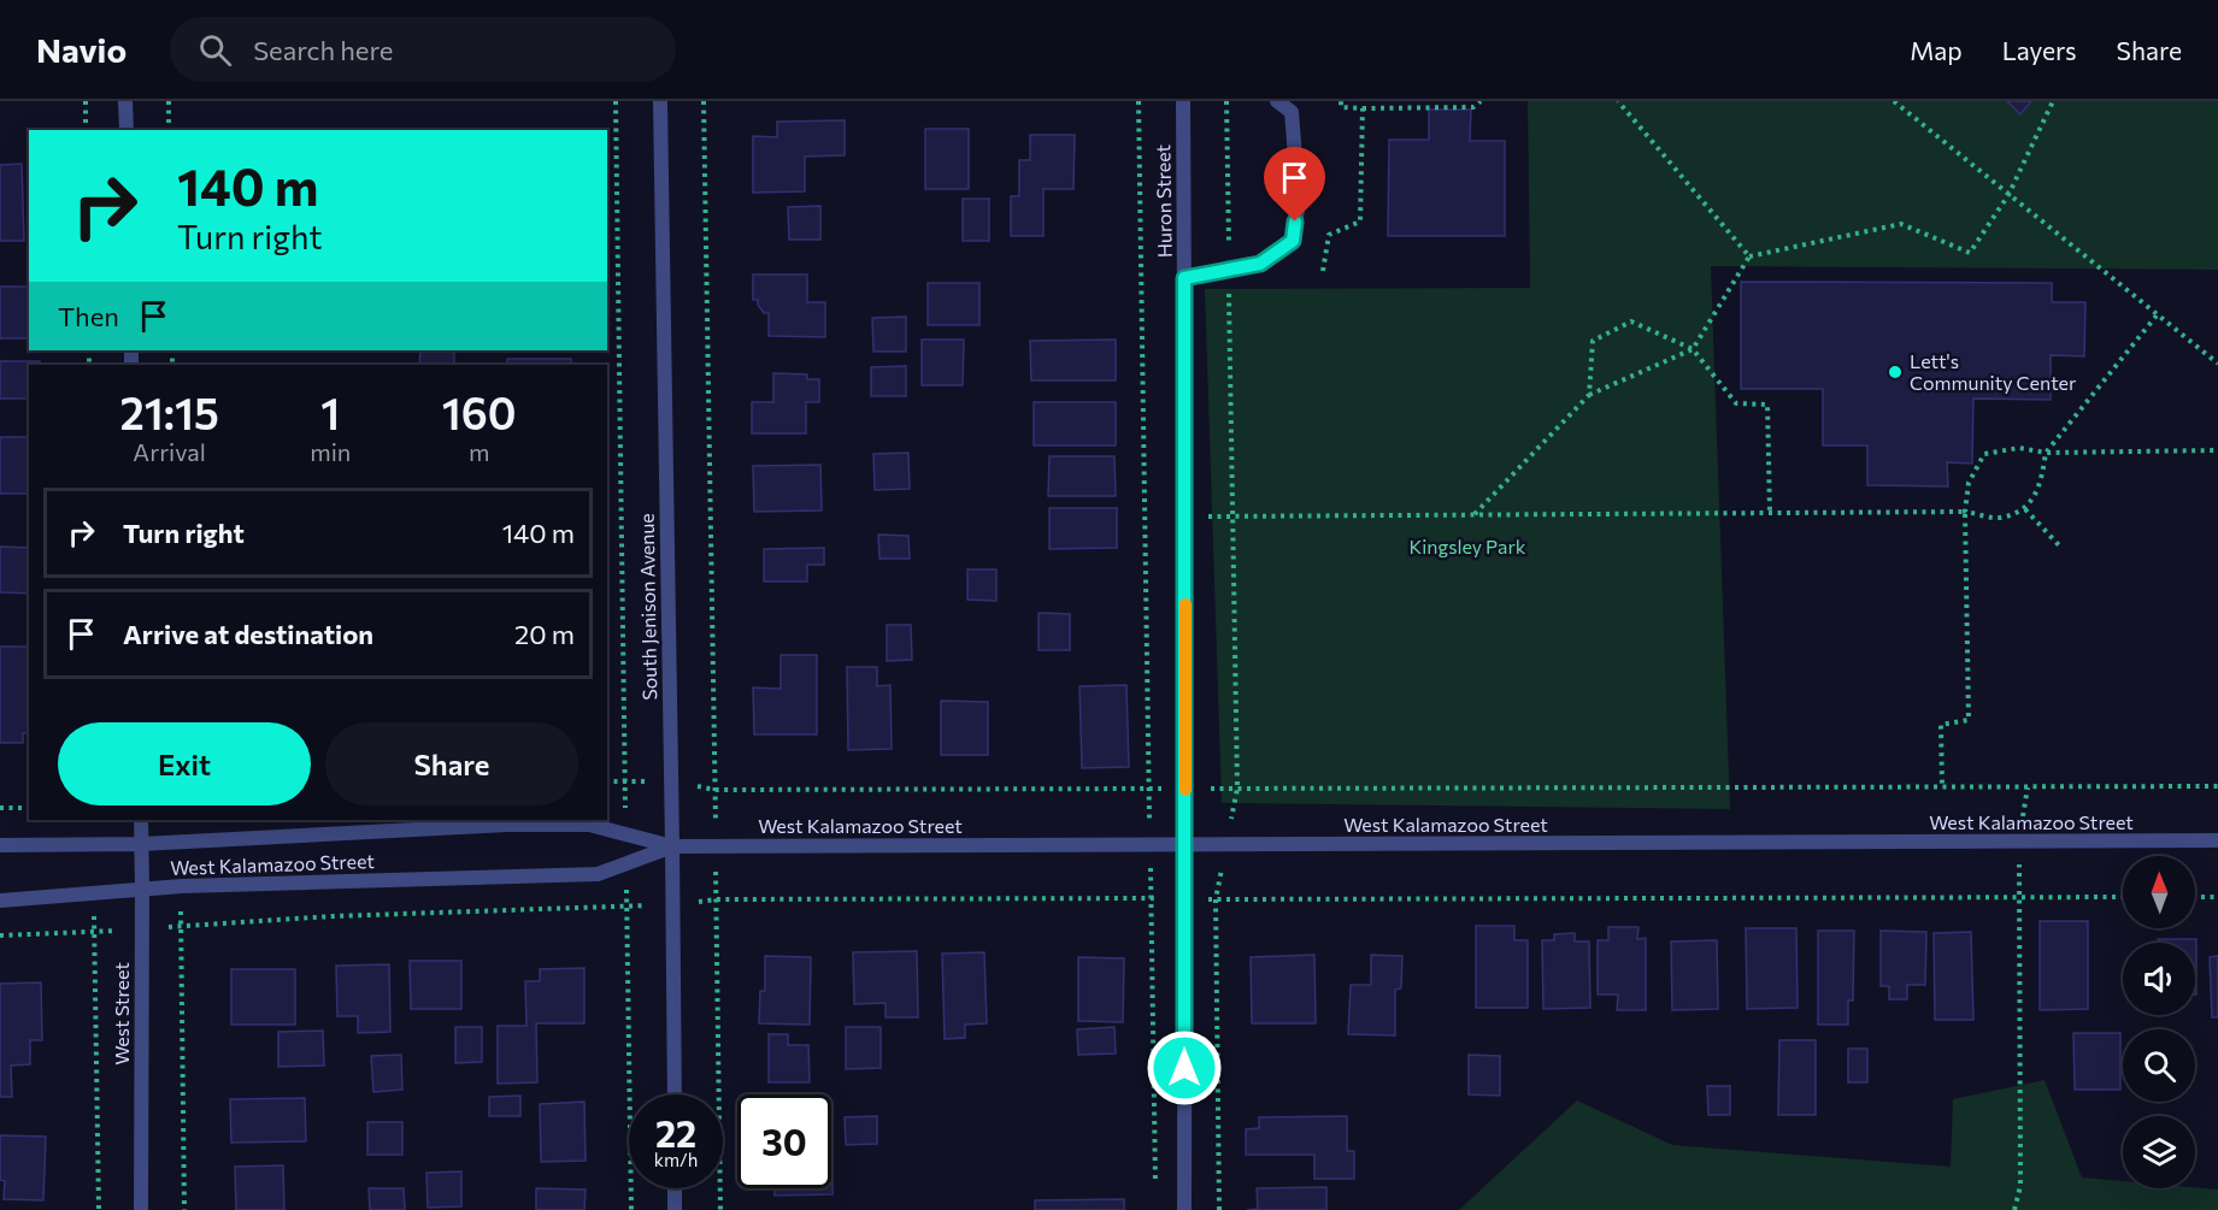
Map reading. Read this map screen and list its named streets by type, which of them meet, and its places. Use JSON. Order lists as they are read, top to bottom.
{
  "streets": {
    "street": [
      "Huron Street",
      "South Jenison Avenue",
      "West Kalamazoo Street",
      "West Street"
    ]
  },
  "crossings": [
    ["Huron Street", "West Kalamazoo Street"],
    ["South Jenison Avenue", "West Kalamazoo Street"],
    ["West Kalamazoo Street", "West Street"]
  ],
  "parks": ["Kingsley Park"],
  "places": ["Lett's Community Center"],
  "north": "top",
  "page": {
    "header": "Navio",
    "search": "Search here",
    "nav": ["Map", "Layers", "Share"],
    "turn": ["140 m", "Turn right"],
    "then": "Then",
    "eta": [
      "21:15",
      "Arrival",
      "1",
      "min",
      "160",
      "m"
    ],
    "list": [
      {
        "name": "Turn right",
        "value": "140 m"
      },
      {
        "name": "Arrive at destination",
        "value": "20 m"
      }
    ],
    "buttons": ["Exit", "Share"],
    "speed": "22 km/h",
    "limit": "30"
  }
}
